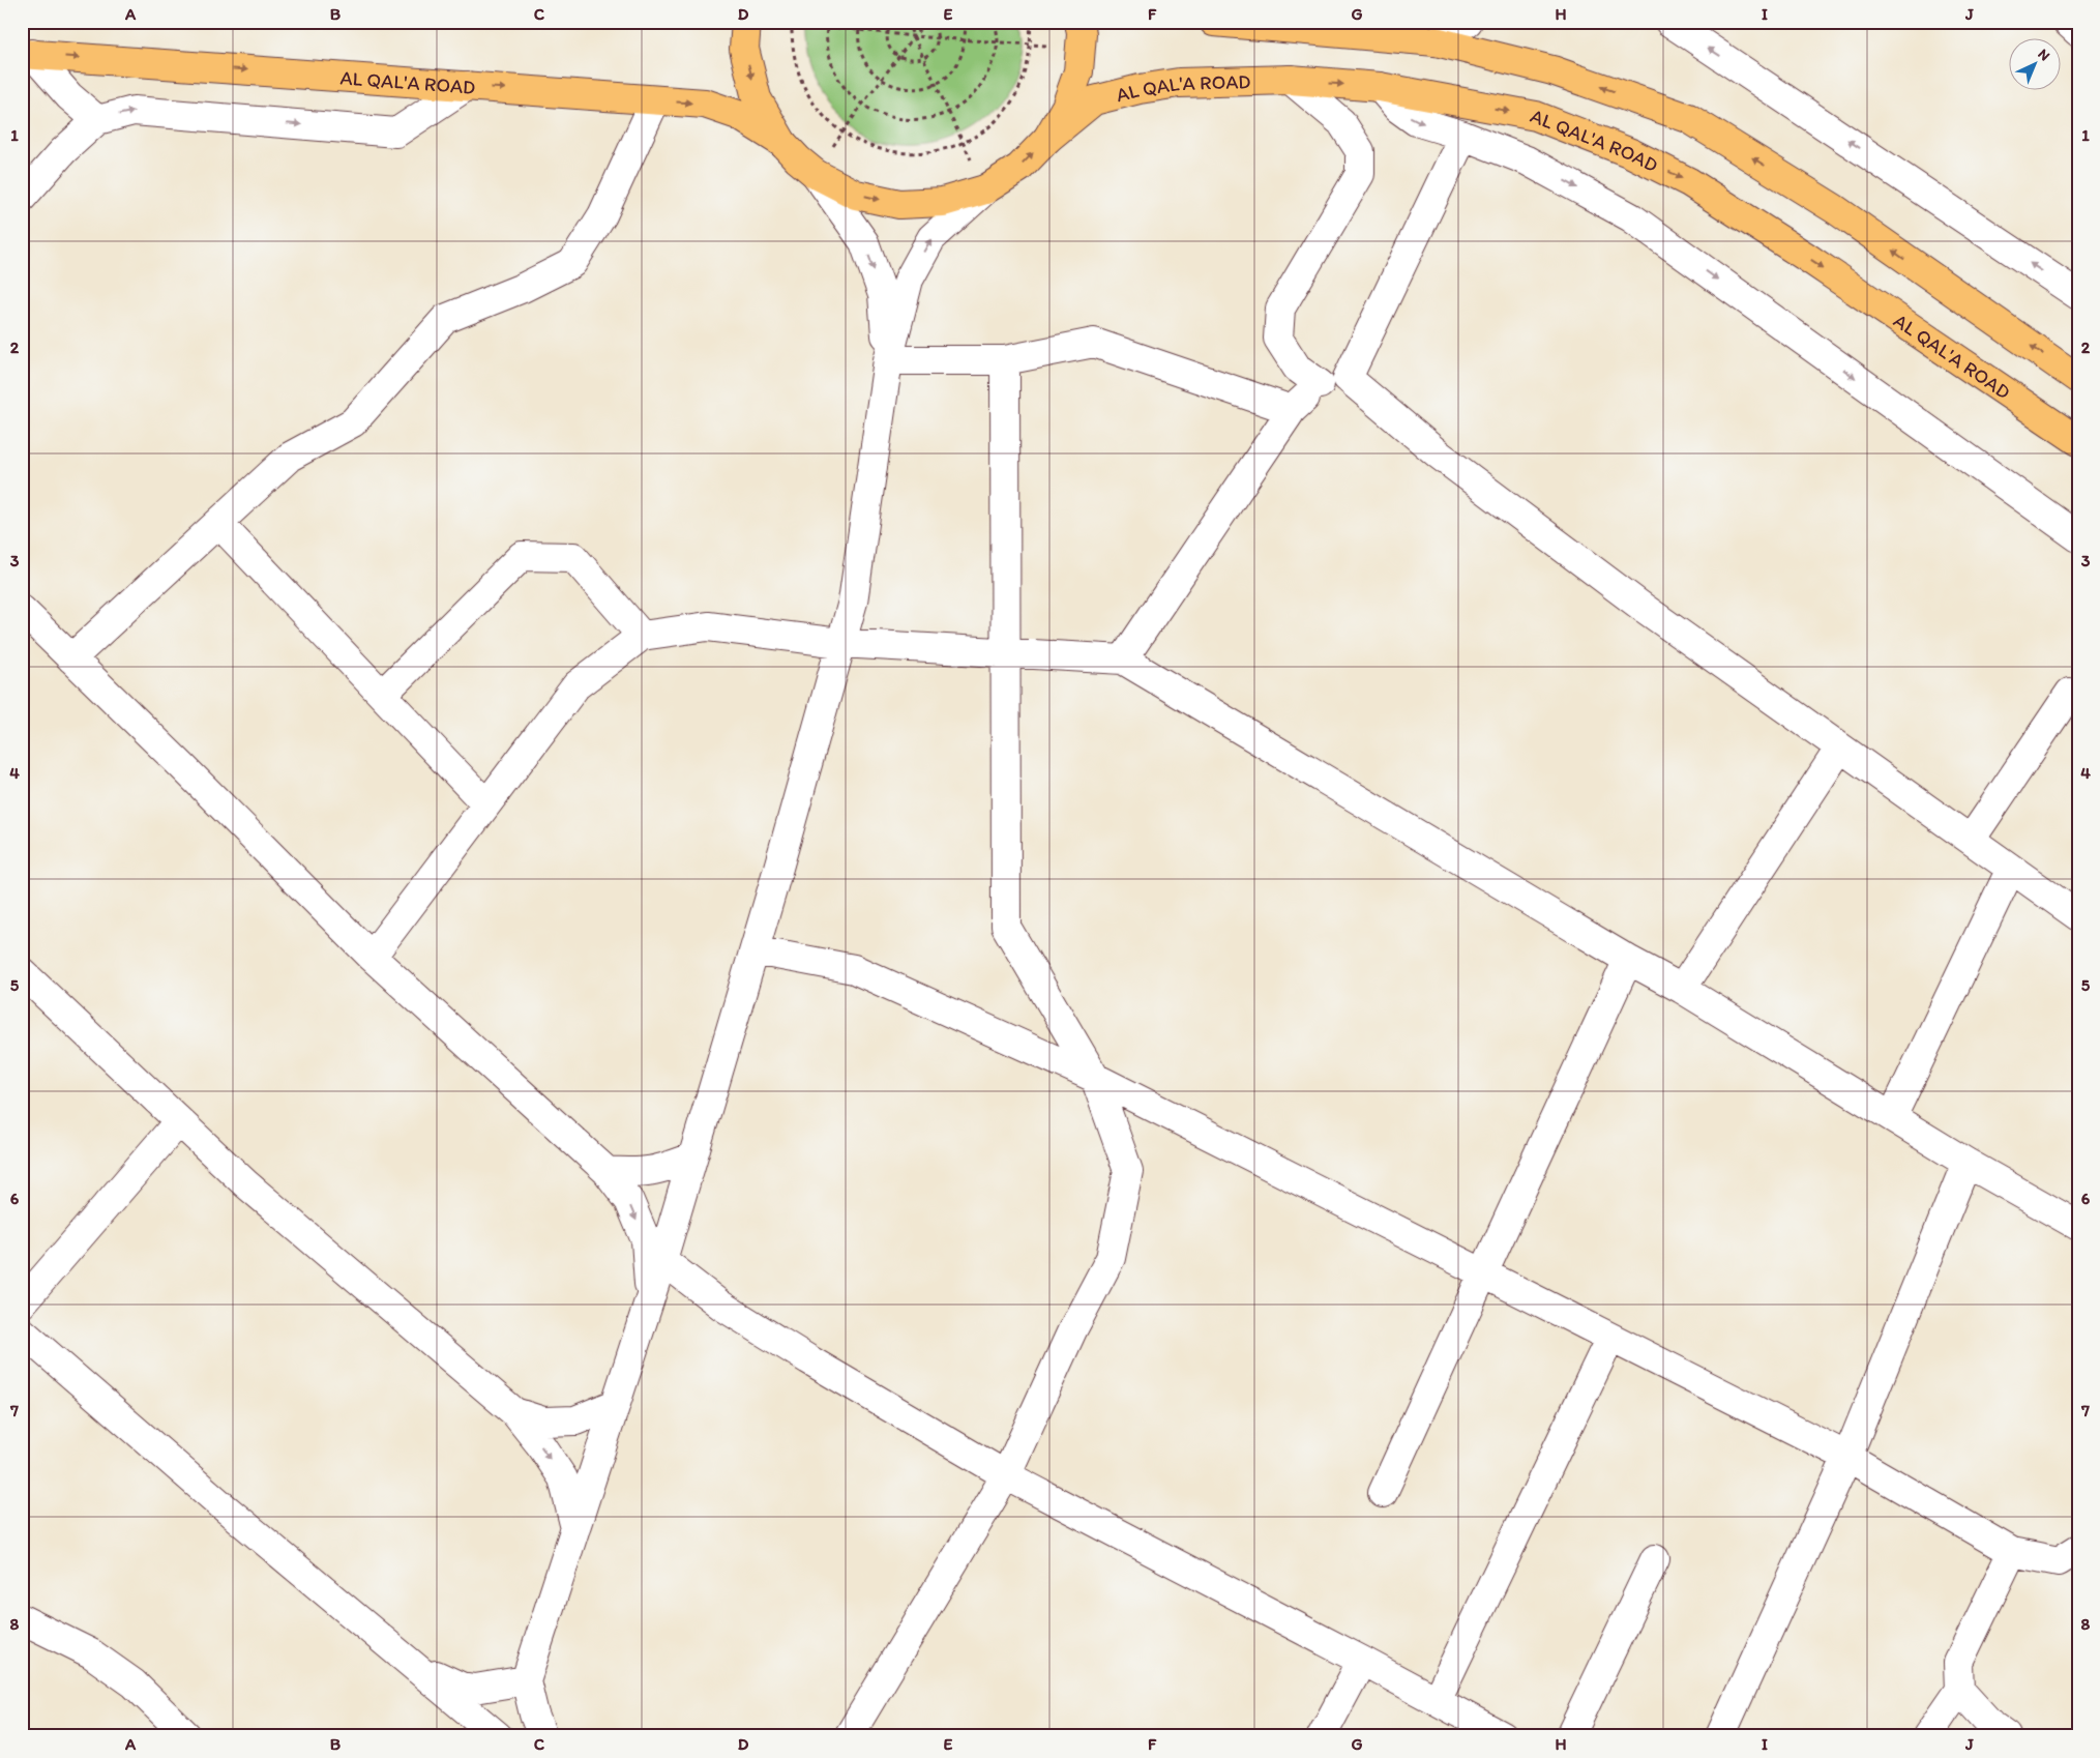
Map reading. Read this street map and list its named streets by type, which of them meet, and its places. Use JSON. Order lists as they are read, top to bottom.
{
  "streets": {
    "main road": ["AL QAL'A ROAD"]
  },
  "north": "top right",
  "grid": {
    "columns": [
      "A",
      "B",
      "C",
      "D",
      "E",
      "F",
      "G",
      "H",
      "I",
      "J"
    ],
    "rows": [
      "1",
      "2",
      "3",
      "4",
      "5",
      "6",
      "7",
      "8"
    ]
  }
}
